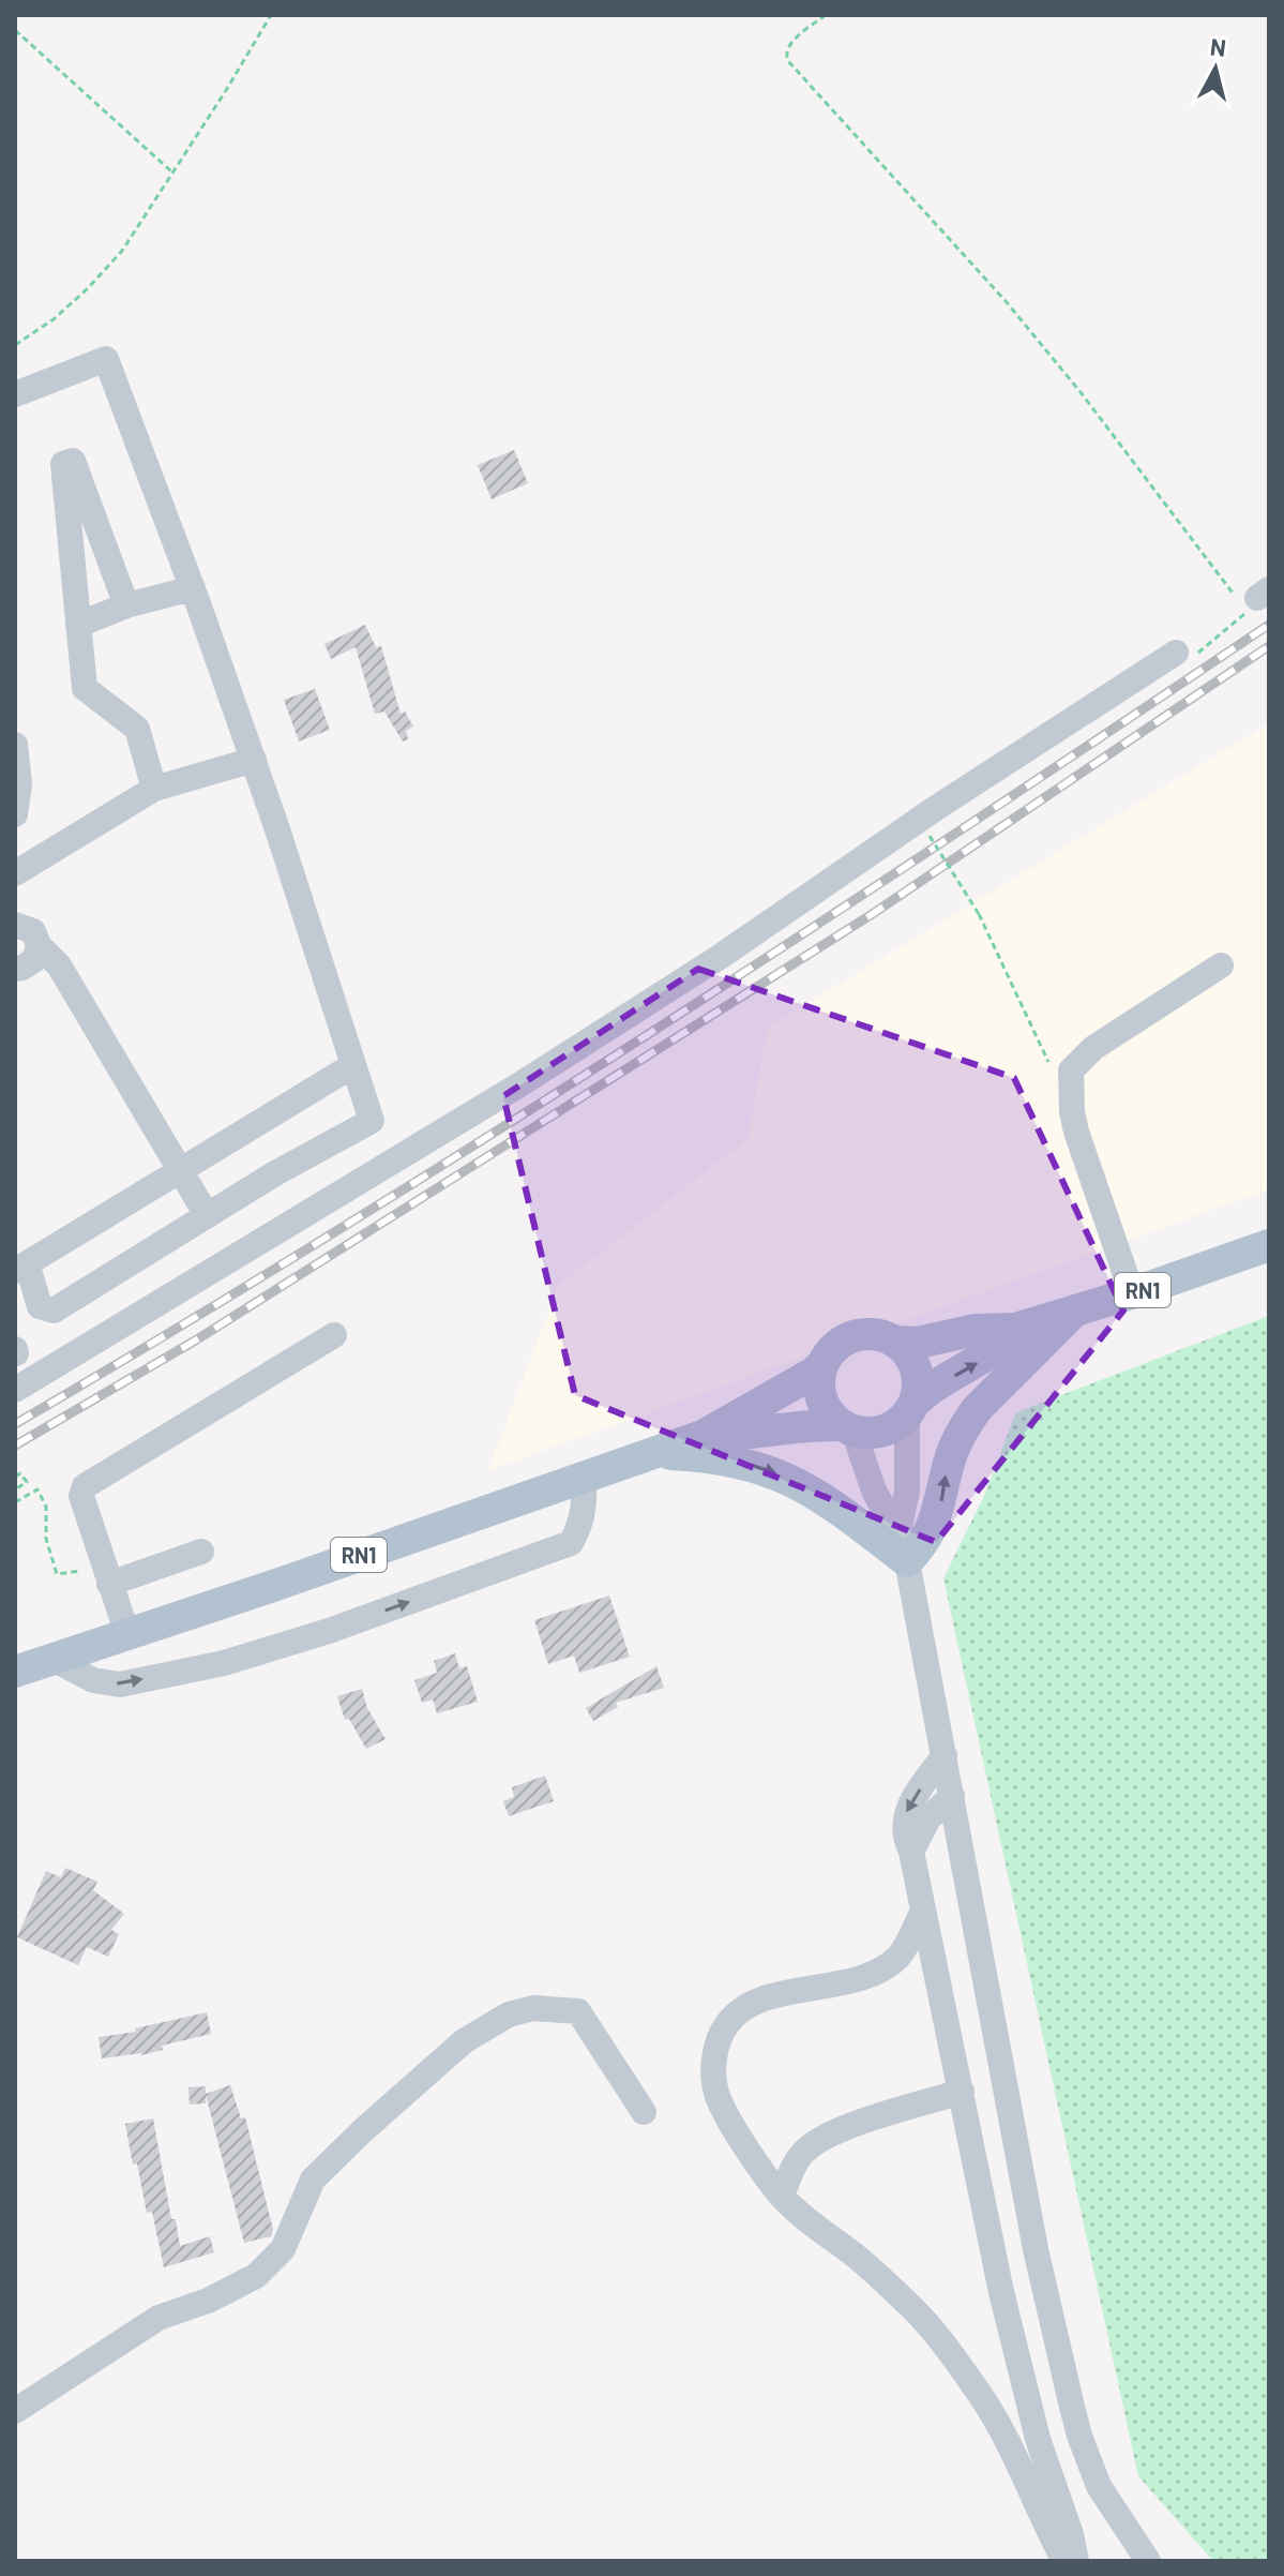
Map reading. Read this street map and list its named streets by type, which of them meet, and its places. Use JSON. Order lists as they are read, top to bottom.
{
  "streets": {
    "main road": ["RN1"]
  },
  "north": "top"
}
